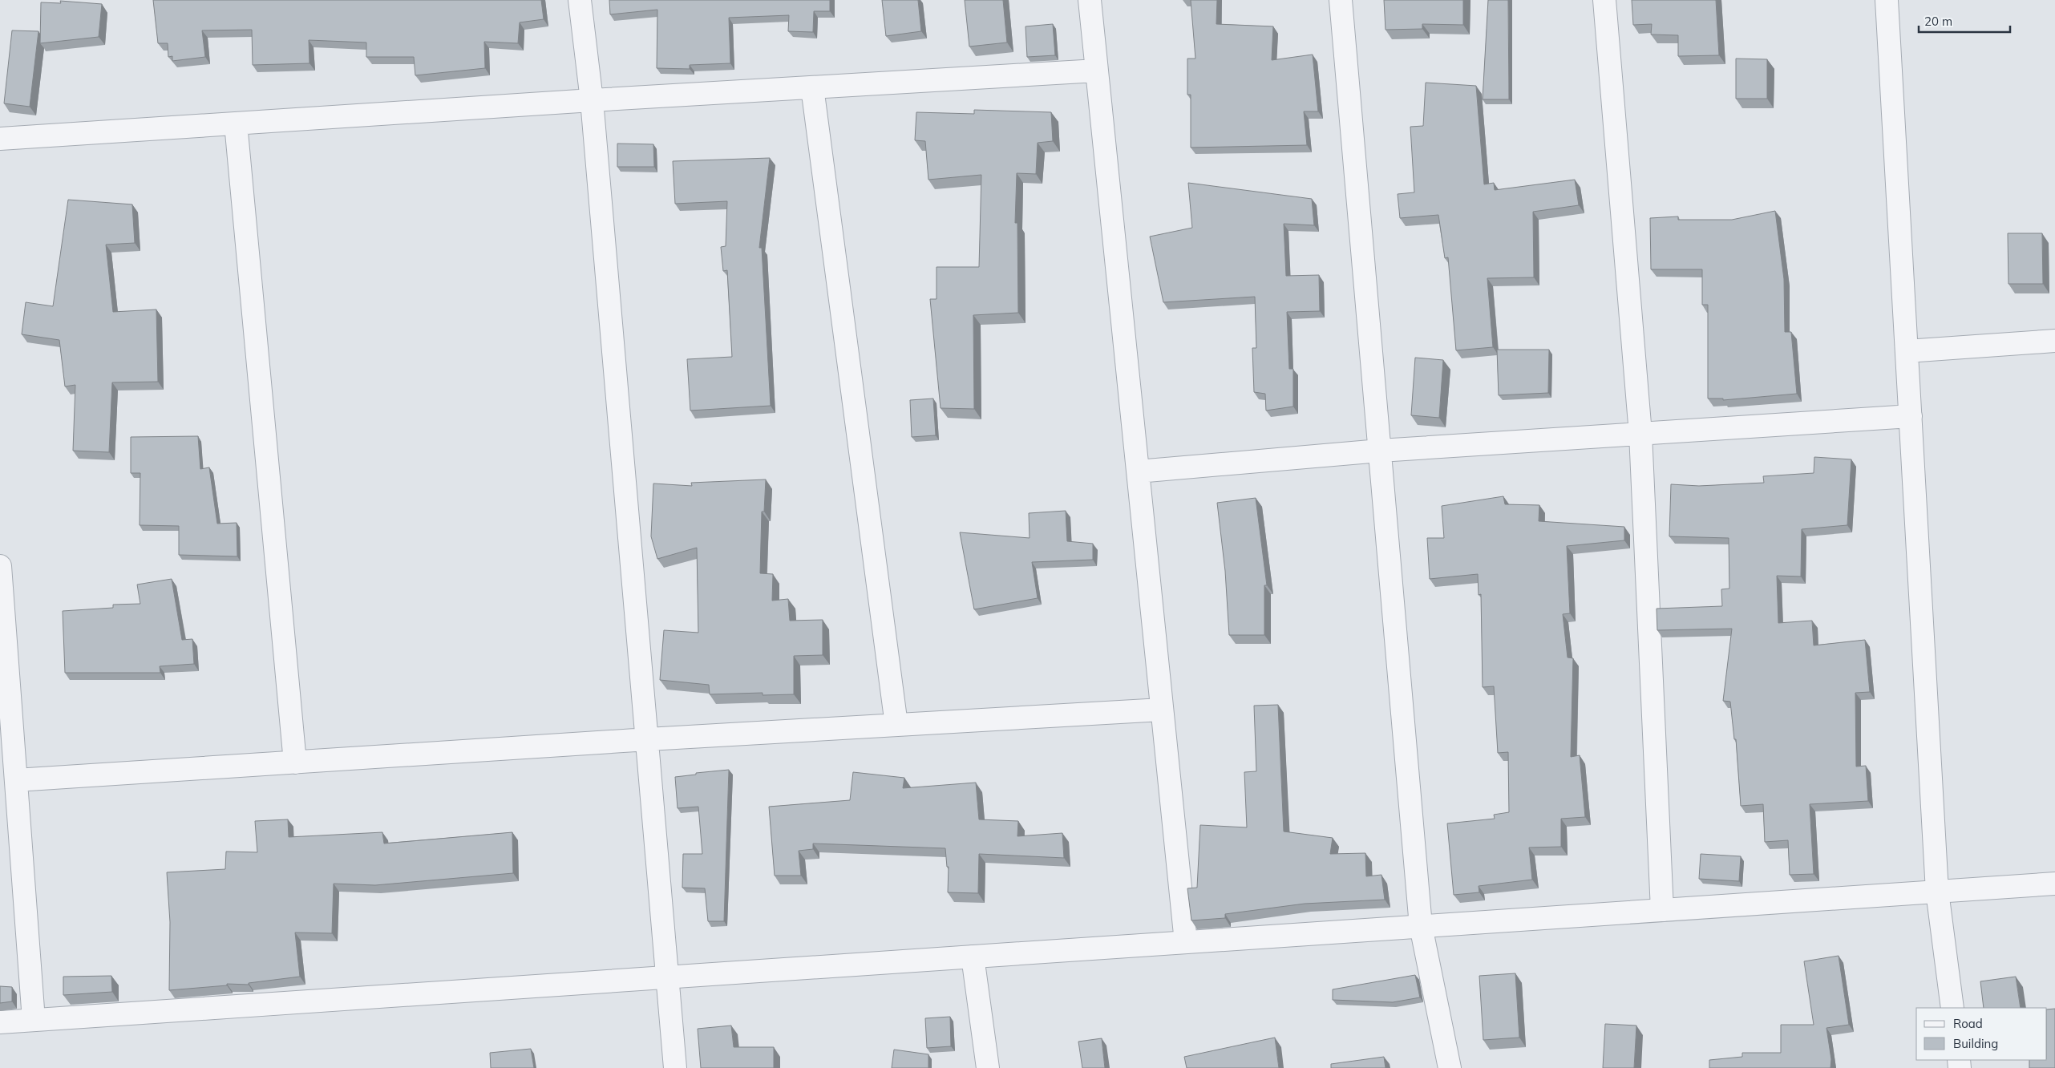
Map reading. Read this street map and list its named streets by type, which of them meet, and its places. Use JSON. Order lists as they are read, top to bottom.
{
  "legend": ["Road", "Building"],
  "scale_bar": "20 m"
}
